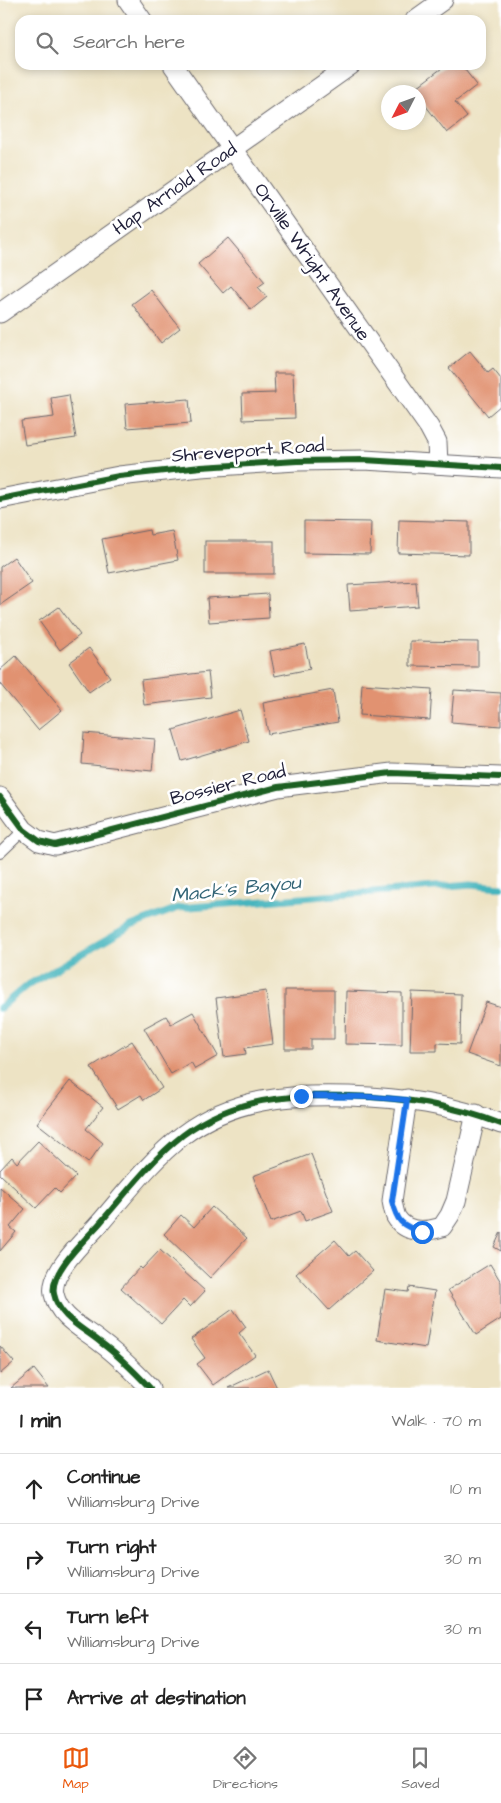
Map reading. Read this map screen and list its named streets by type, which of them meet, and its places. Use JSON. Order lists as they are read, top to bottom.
{
  "streets": {
    "street": [
      "Hap Arnold Road",
      "Orville Wright Avenue",
      "Shreveport Road",
      "Bossier Road"
    ]
  },
  "crossings": [
    ["Hap Arnold Road", "Orville Wright Avenue"],
    ["Orville Wright Avenue", "Shreveport Road"]
  ],
  "water": ["Mack's Bayou"],
  "north": "bottom left",
  "page": {
    "search": "Search here",
    "heading": ["1 min", "Walk · 70 m"],
    "list": [
      ["Continue", "Williamsburg Drive", "10 m"],
      ["Turn right", "Williamsburg Drive", "30 m"],
      ["Turn left", "Williamsburg Drive", "30 m"],
      "Arrive at destination"
    ],
    "nav": ["Map", "Directions", "Saved"]
  }
}
